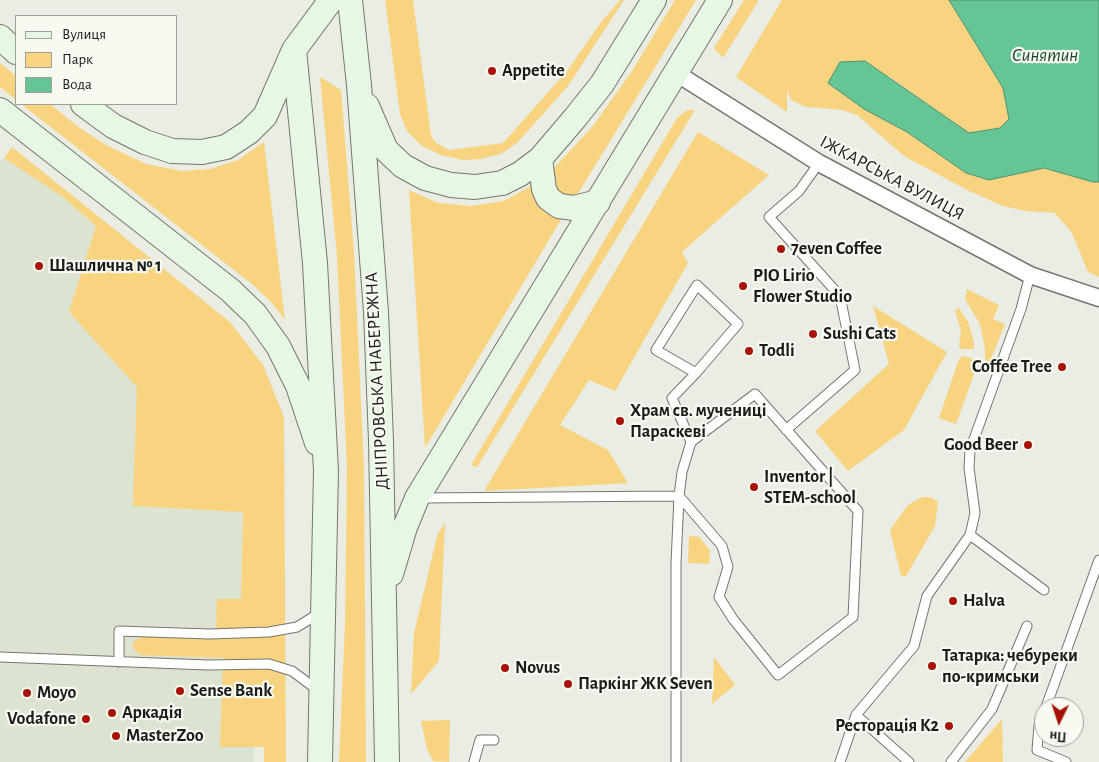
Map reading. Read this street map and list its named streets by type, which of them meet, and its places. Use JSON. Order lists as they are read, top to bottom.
{
  "streets": {
    "main road": ["ДНІПРОВСЬКА НАБЕРЕЖНА"],
    "street": ["ІЖКАРСЬКА ВУЛИЦЯ"]
  },
  "water": ["Синятин"],
  "places": [
    "Appetite",
    "7even Coffee",
    "Шашлична № 1",
    "PIO Lirio Flower Studio",
    "Sushi Cats",
    "Todli",
    "Coffee Tree",
    "Храм св. мучениці Параскеві",
    "Good Beer",
    "Inventor | STEM-school",
    "Halva",
    "Татарка: чебуреки по-кримськи",
    "Novus",
    "Паркінг ЖК Seven",
    "Sense Bank",
    "Moyo",
    "Аркадія",
    "Vodafone",
    "Ресторація K2",
    "MasterZoo"
  ],
  "legend": ["Вулиця", "Парк", "Вода"],
  "north": "bottom"
}
